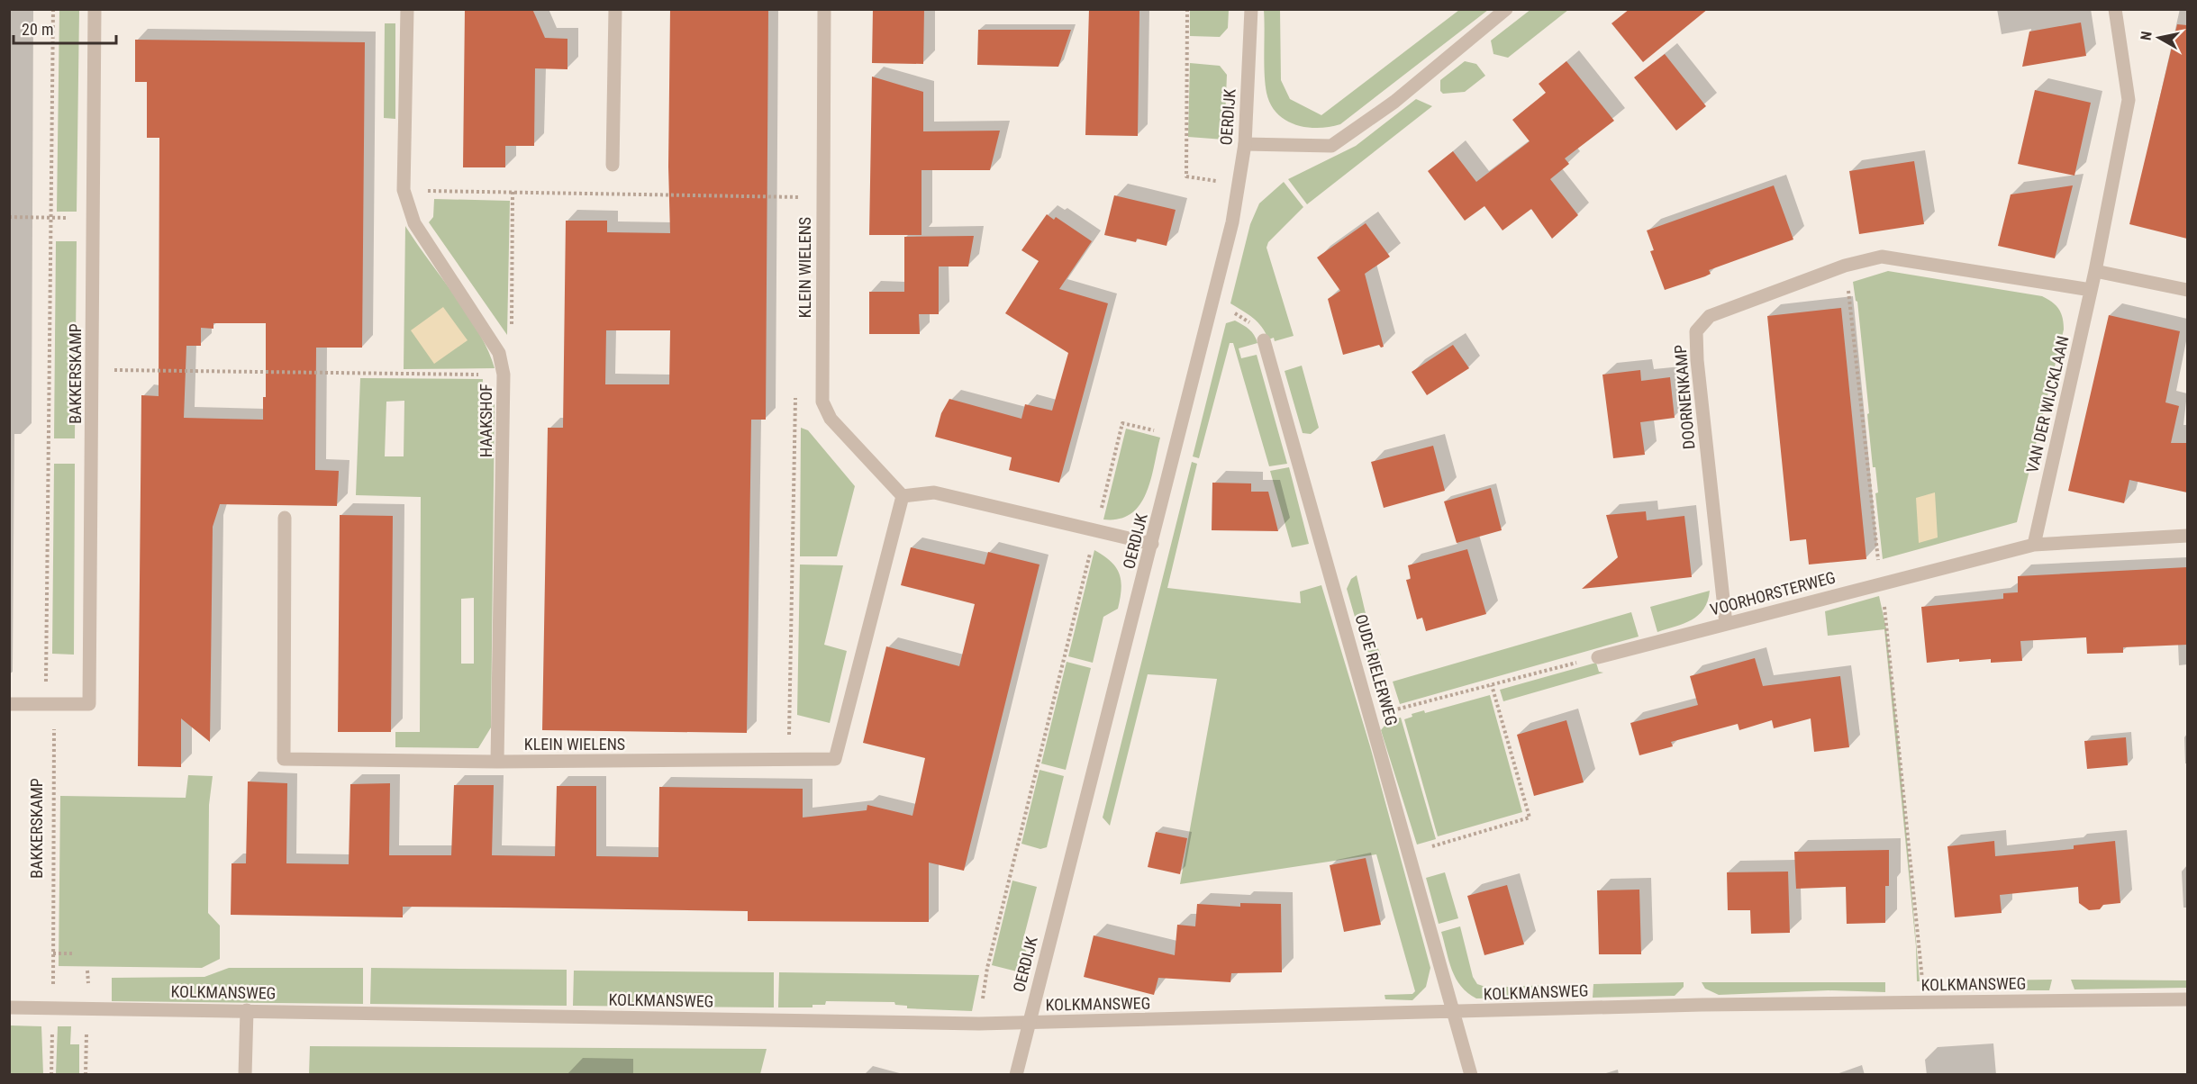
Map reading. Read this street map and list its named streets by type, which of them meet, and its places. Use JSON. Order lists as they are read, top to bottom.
{
  "streets": {
    "street": [
      "OERDIJK",
      "KLEIN WIELENS",
      "BAKKERSKAMP",
      "DOORNENKAMP",
      "VAN DER WIJCKLAAN",
      "HAAKSHOF",
      "VOORHORSTERWEG",
      "OUDE RIELERWEG",
      "KOLKMANSWEG"
    ]
  },
  "crossings": [
    ["OERDIJK", "KOLKMANSWEG"],
    ["KLEIN WIELENS", "HAAKSHOF"],
    ["BAKKERSKAMP", "KOLKMANSWEG"],
    ["DOORNENKAMP", "VAN DER WIJCKLAAN"],
    ["DOORNENKAMP", "VOORHORSTERWEG"],
    ["VAN DER WIJCKLAAN", "VOORHORSTERWEG"],
    ["OUDE RIELERWEG", "KOLKMANSWEG"]
  ],
  "scale_bar": "20 m",
  "north": "left"
}
